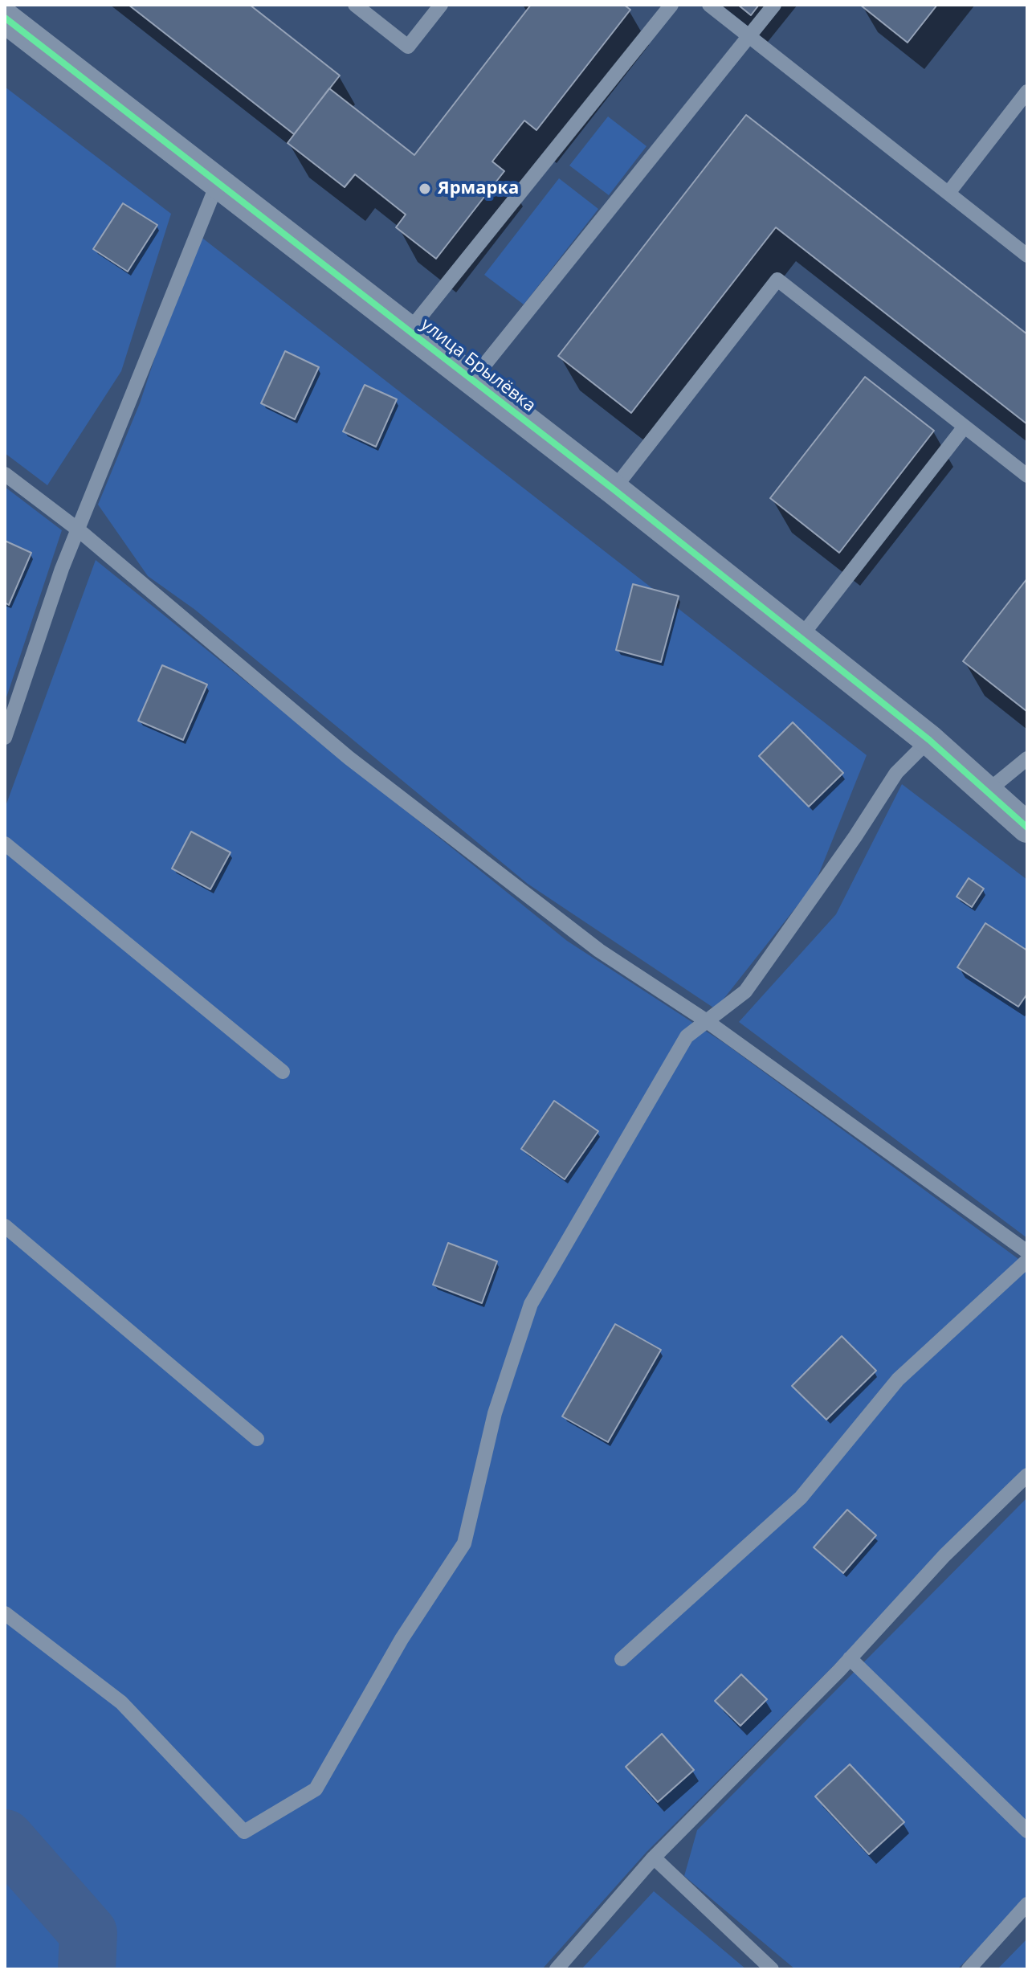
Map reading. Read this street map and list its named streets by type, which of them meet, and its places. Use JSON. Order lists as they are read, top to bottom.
{
  "streets": {
    "street": ["улица Брылёвка"]
  },
  "places": ["Ярмарка"]
}
